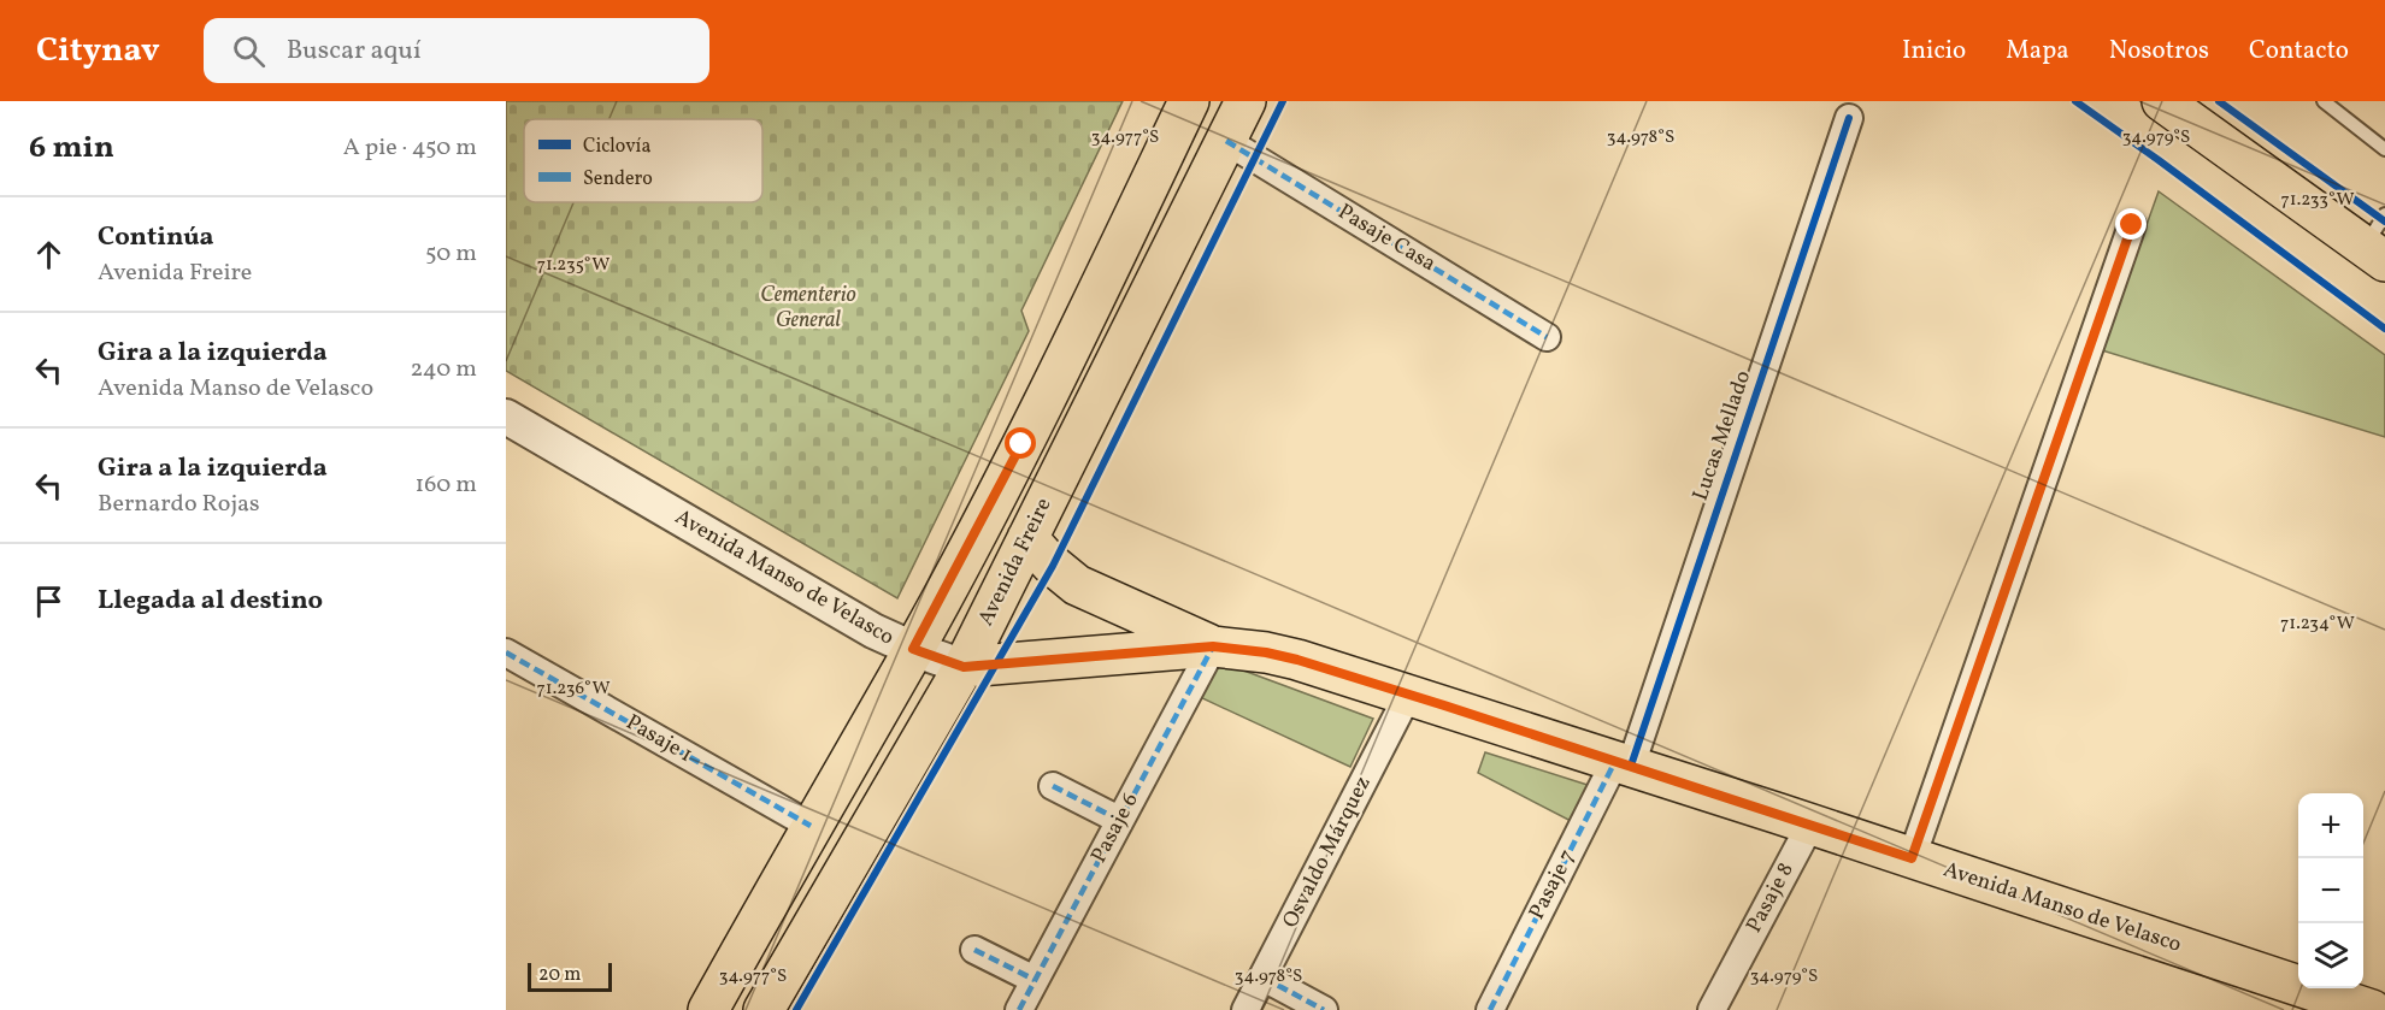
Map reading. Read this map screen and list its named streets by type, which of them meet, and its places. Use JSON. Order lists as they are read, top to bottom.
{
  "streets": {
    "main road": ["Avenida Freire", "Avenida Manso de Velasco"],
    "street": [
      "Pasaje Casa",
      "Lucas Mellado",
      "Pasaje 1",
      "Pasaje 6",
      "Osvaldo Márquez",
      "Pasaje 7",
      "Pasaje 8"
    ]
  },
  "crossings": [
    ["Pasaje Casa", "Avenida Freire"],
    ["Lucas Mellado", "Avenida Manso de Velasco"],
    ["Lucas Mellado", "Pasaje 7"],
    ["Avenida Freire", "Avenida Manso de Velasco"],
    ["Avenida Manso de Velasco", "Pasaje 6"],
    ["Avenida Manso de Velasco", "Osvaldo Márquez"],
    ["Avenida Manso de Velasco", "Pasaje 7"],
    ["Avenida Manso de Velasco", "Pasaje 8"]
  ],
  "parks": ["Cementerio General"],
  "legend": ["Ciclovía", "Sendero"],
  "scale_bar": "20 m",
  "page": {
    "header": "Citynav",
    "search": "Buscar aquí",
    "nav": [
      "Inicio",
      "Mapa",
      "Nosotros",
      "Contacto"
    ],
    "heading": ["6 min", "A pie · 450 m"],
    "list": [
      ["Continúa", "Avenida Freire", "50 m"],
      ["Gira a la izquierda", "Avenida Manso de Velasco", "240 m"],
      ["Gira a la izquierda", "Bernardo Rojas", "160 m"],
      "Llegada al destino"
    ],
    "map_buttons": ["+", "−"],
    "scale": "20 m"
  },
  "coordinates": [
    "34.977°S",
    "34.978°S",
    "34.979°S",
    "71.233°W",
    "71.235°W",
    "71.234°W",
    "71.236°W"
  ]
}
